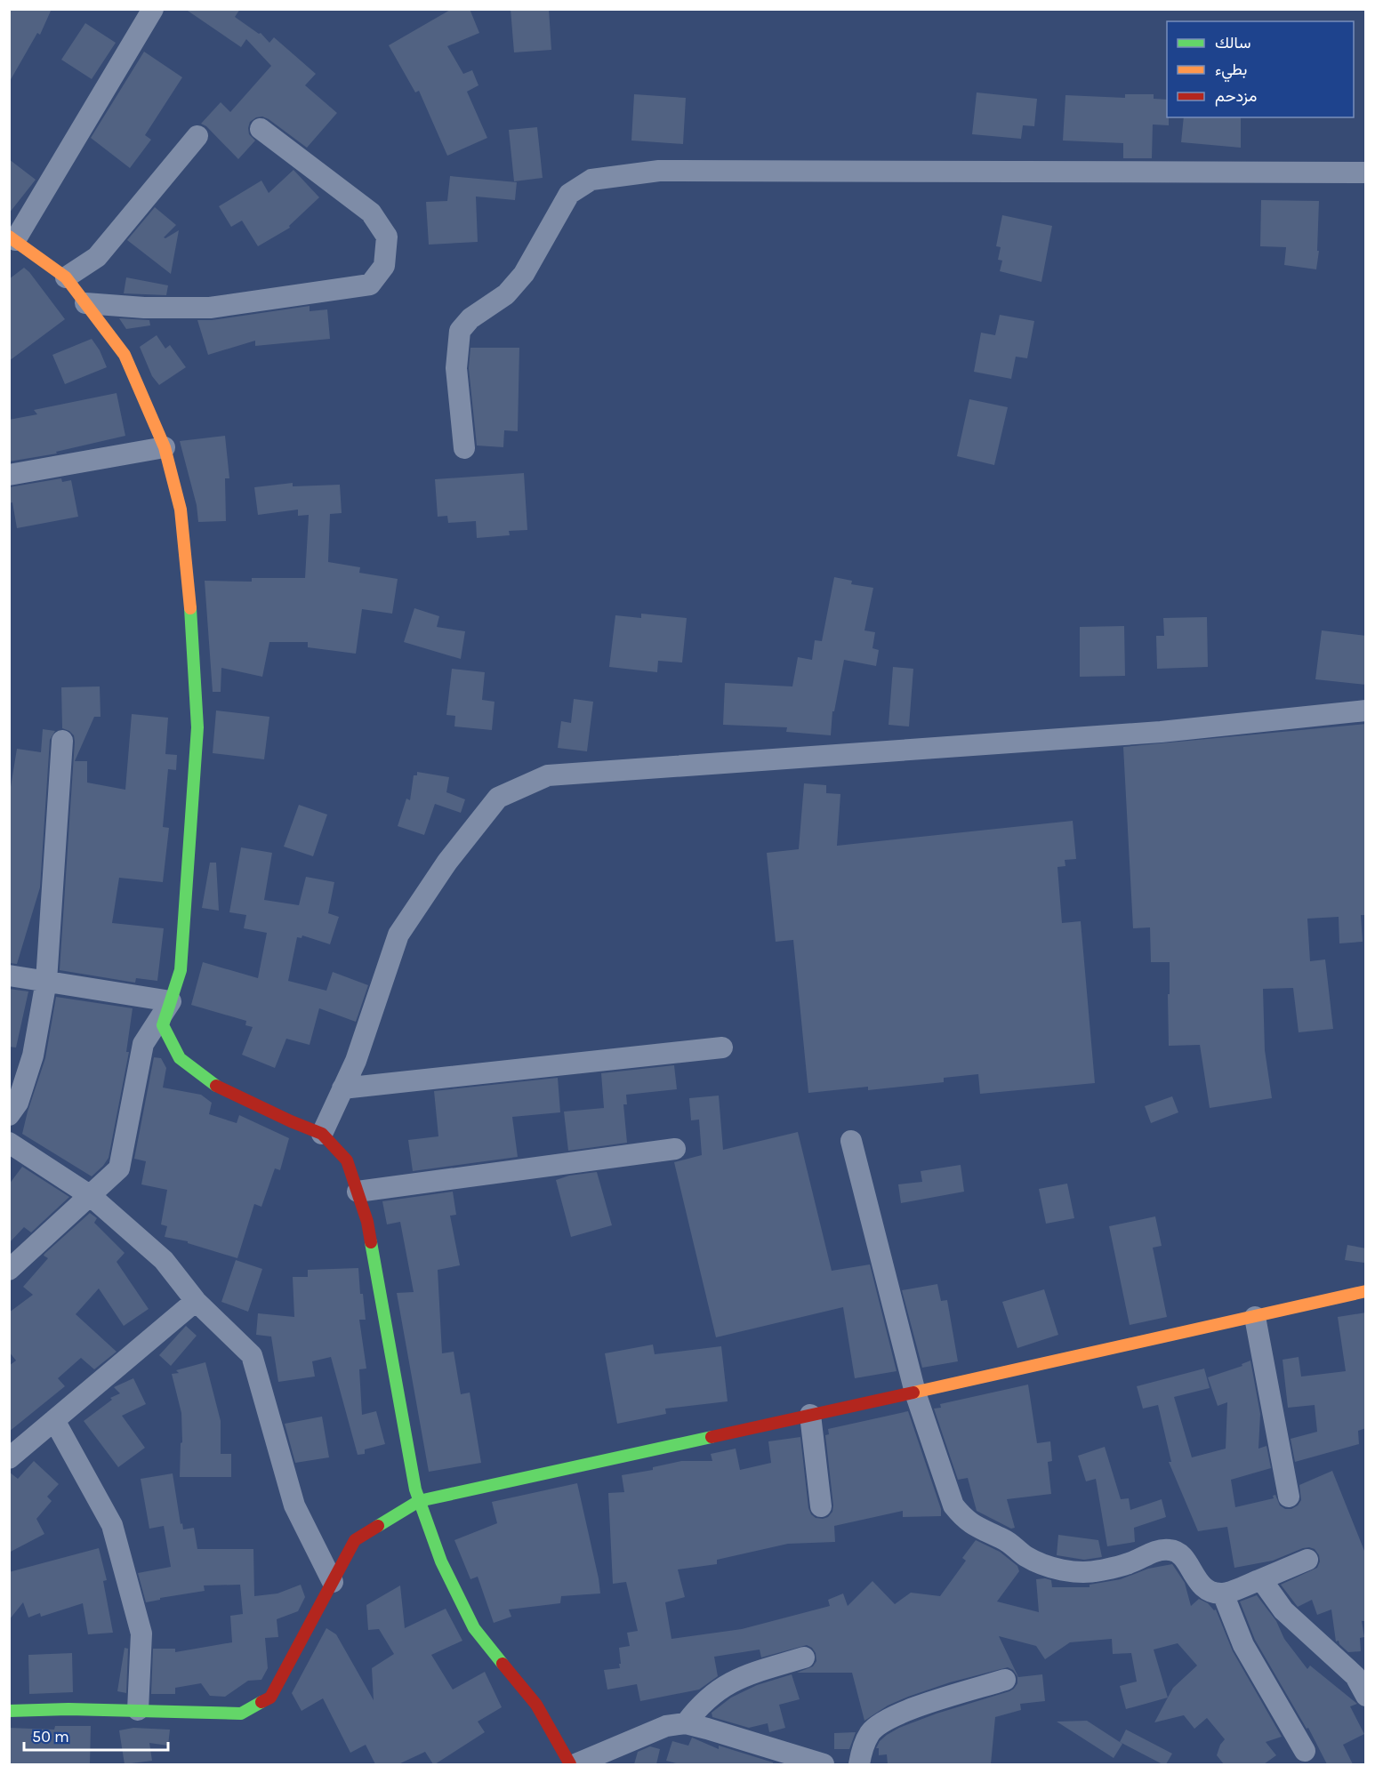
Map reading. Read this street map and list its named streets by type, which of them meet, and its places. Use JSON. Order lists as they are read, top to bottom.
{
  "legend": ["سالك", "بطيء", "مزدحم"],
  "scale_bar": "50 m"
}
